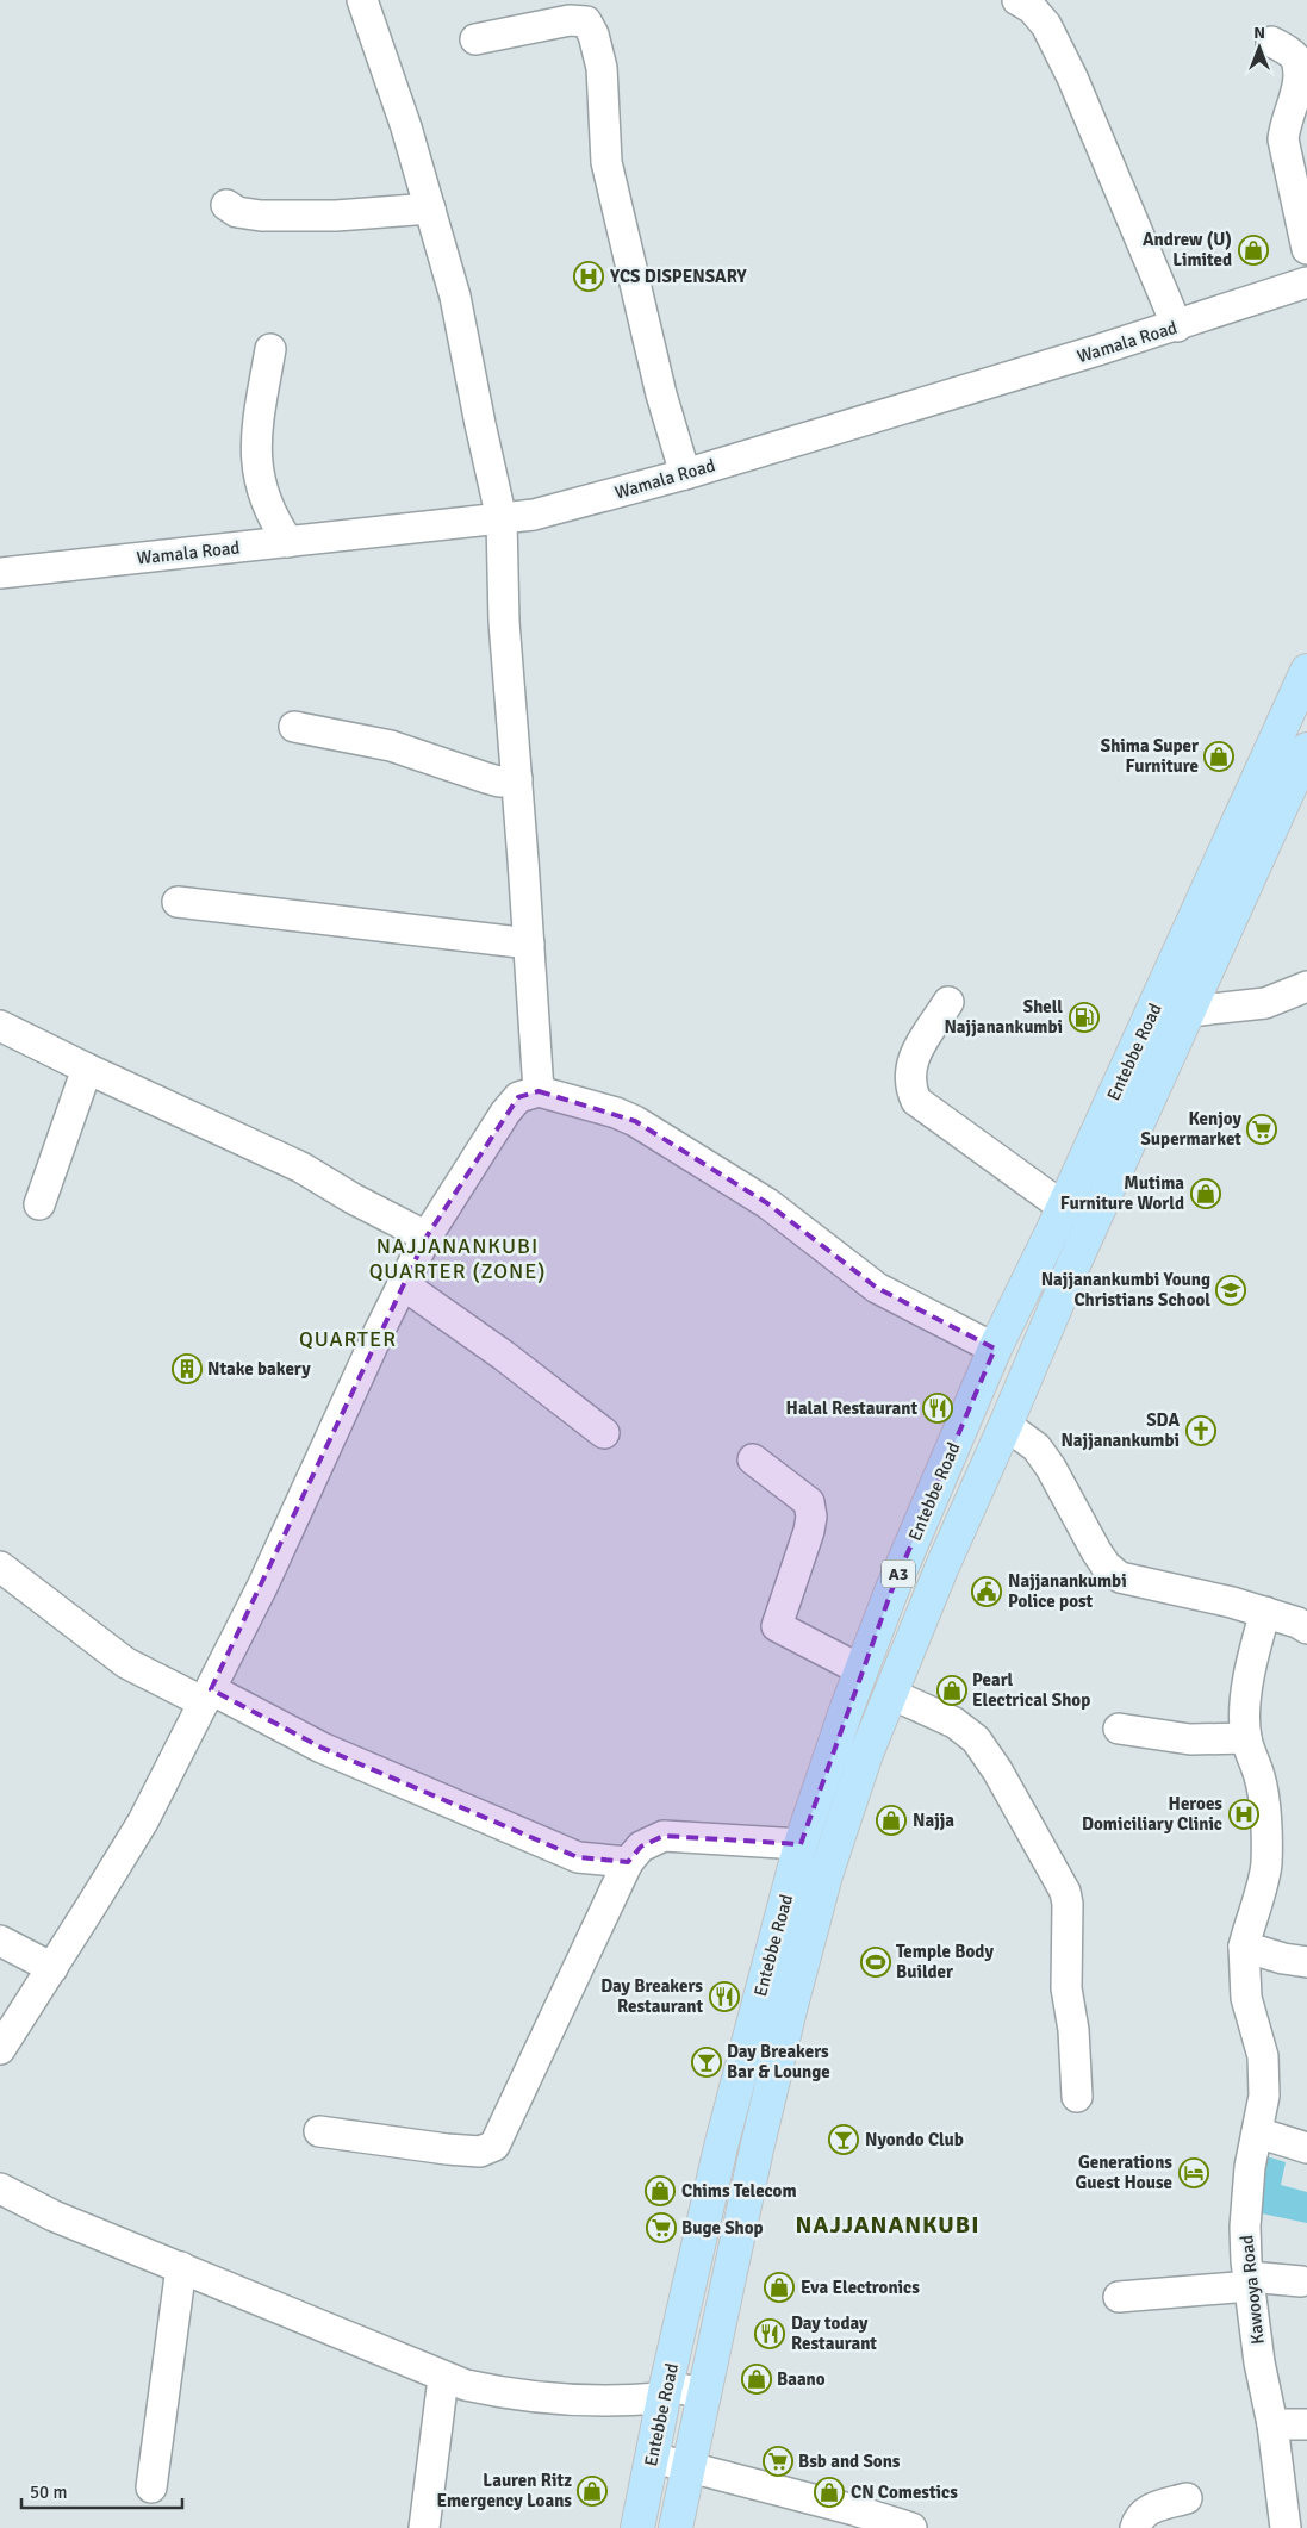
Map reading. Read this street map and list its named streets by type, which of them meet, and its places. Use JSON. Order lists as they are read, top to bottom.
{
  "streets": {
    "main road": ["Entebbe Road", "A3"],
    "street": ["Wamala Road", "Kawooya Road"]
  },
  "districts": ["NAJJANANKUBI QUARTER (ZONE)", "QUARTER", "NAJJANANKUBI"],
  "places": {
    "shop": [
      "Andrew (U) Limited",
      "Shima Super Furniture",
      "Mutima Furniture World",
      "Pearl Electrical Shop",
      "Najja",
      "Chims Telecom",
      "Eva Electronics",
      "Baano",
      "Lauren Ritz Emergency Loans",
      "CN Comestics"
    ],
    "hospital": ["YCS DISPENSARY", "Heroes Domiciliary Clinic"],
    "fuel station": ["Shell Najjanankumbi"],
    "supermarket": ["Kenjoy Supermarket", "Buge Shop", "Bsb and Sons"],
    "school or university": ["Najjanankumbi Young Christians School"],
    "building": ["Ntake bakery"],
    "restaurant": ["Halal Restaurant", "Day Breakers Restaurant", "Day today Restaurant"],
    "church": ["SDA Najjanankumbi"],
    "public building": ["Najjanankumbi Police post"],
    "sports": ["Temple Body Builder"],
    "bar": ["Day Breakers Bar & Lounge", "Nyondo Club"],
    "hotel": ["Generations Guest House"]
  },
  "scale_bar": "50 m",
  "north": "top"
}
